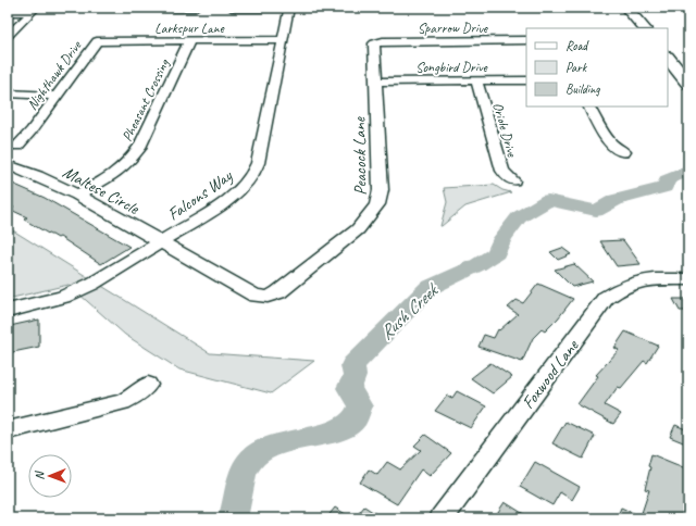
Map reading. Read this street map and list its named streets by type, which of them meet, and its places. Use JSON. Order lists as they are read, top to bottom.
{
  "streets": {
    "street": [
      "Larkspur Lane",
      "Sparrow Drive",
      "Songbird Drive",
      "Nighthawk Drive",
      "Pheasant Crossing",
      "Oriole Drive",
      "Peacock Lane",
      "Maltese Circle",
      "Falcons Way",
      "Foxwood Lane"
    ]
  },
  "crossings": [
    ["Larkspur Lane", "Nighthawk Drive"],
    ["Larkspur Lane", "Pheasant Crossing"],
    ["Larkspur Lane", "Falcons Way"],
    ["Sparrow Drive", "Peacock Lane"],
    ["Songbird Drive", "Oriole Drive"],
    ["Songbird Drive", "Peacock Lane"],
    ["Pheasant Crossing", "Maltese Circle"],
    ["Peacock Lane", "Maltese Circle"],
    ["Maltese Circle", "Falcons Way"]
  ],
  "water": ["Rush Creek"],
  "legend": ["Road", "Park", "Building"],
  "north": "left"
}
